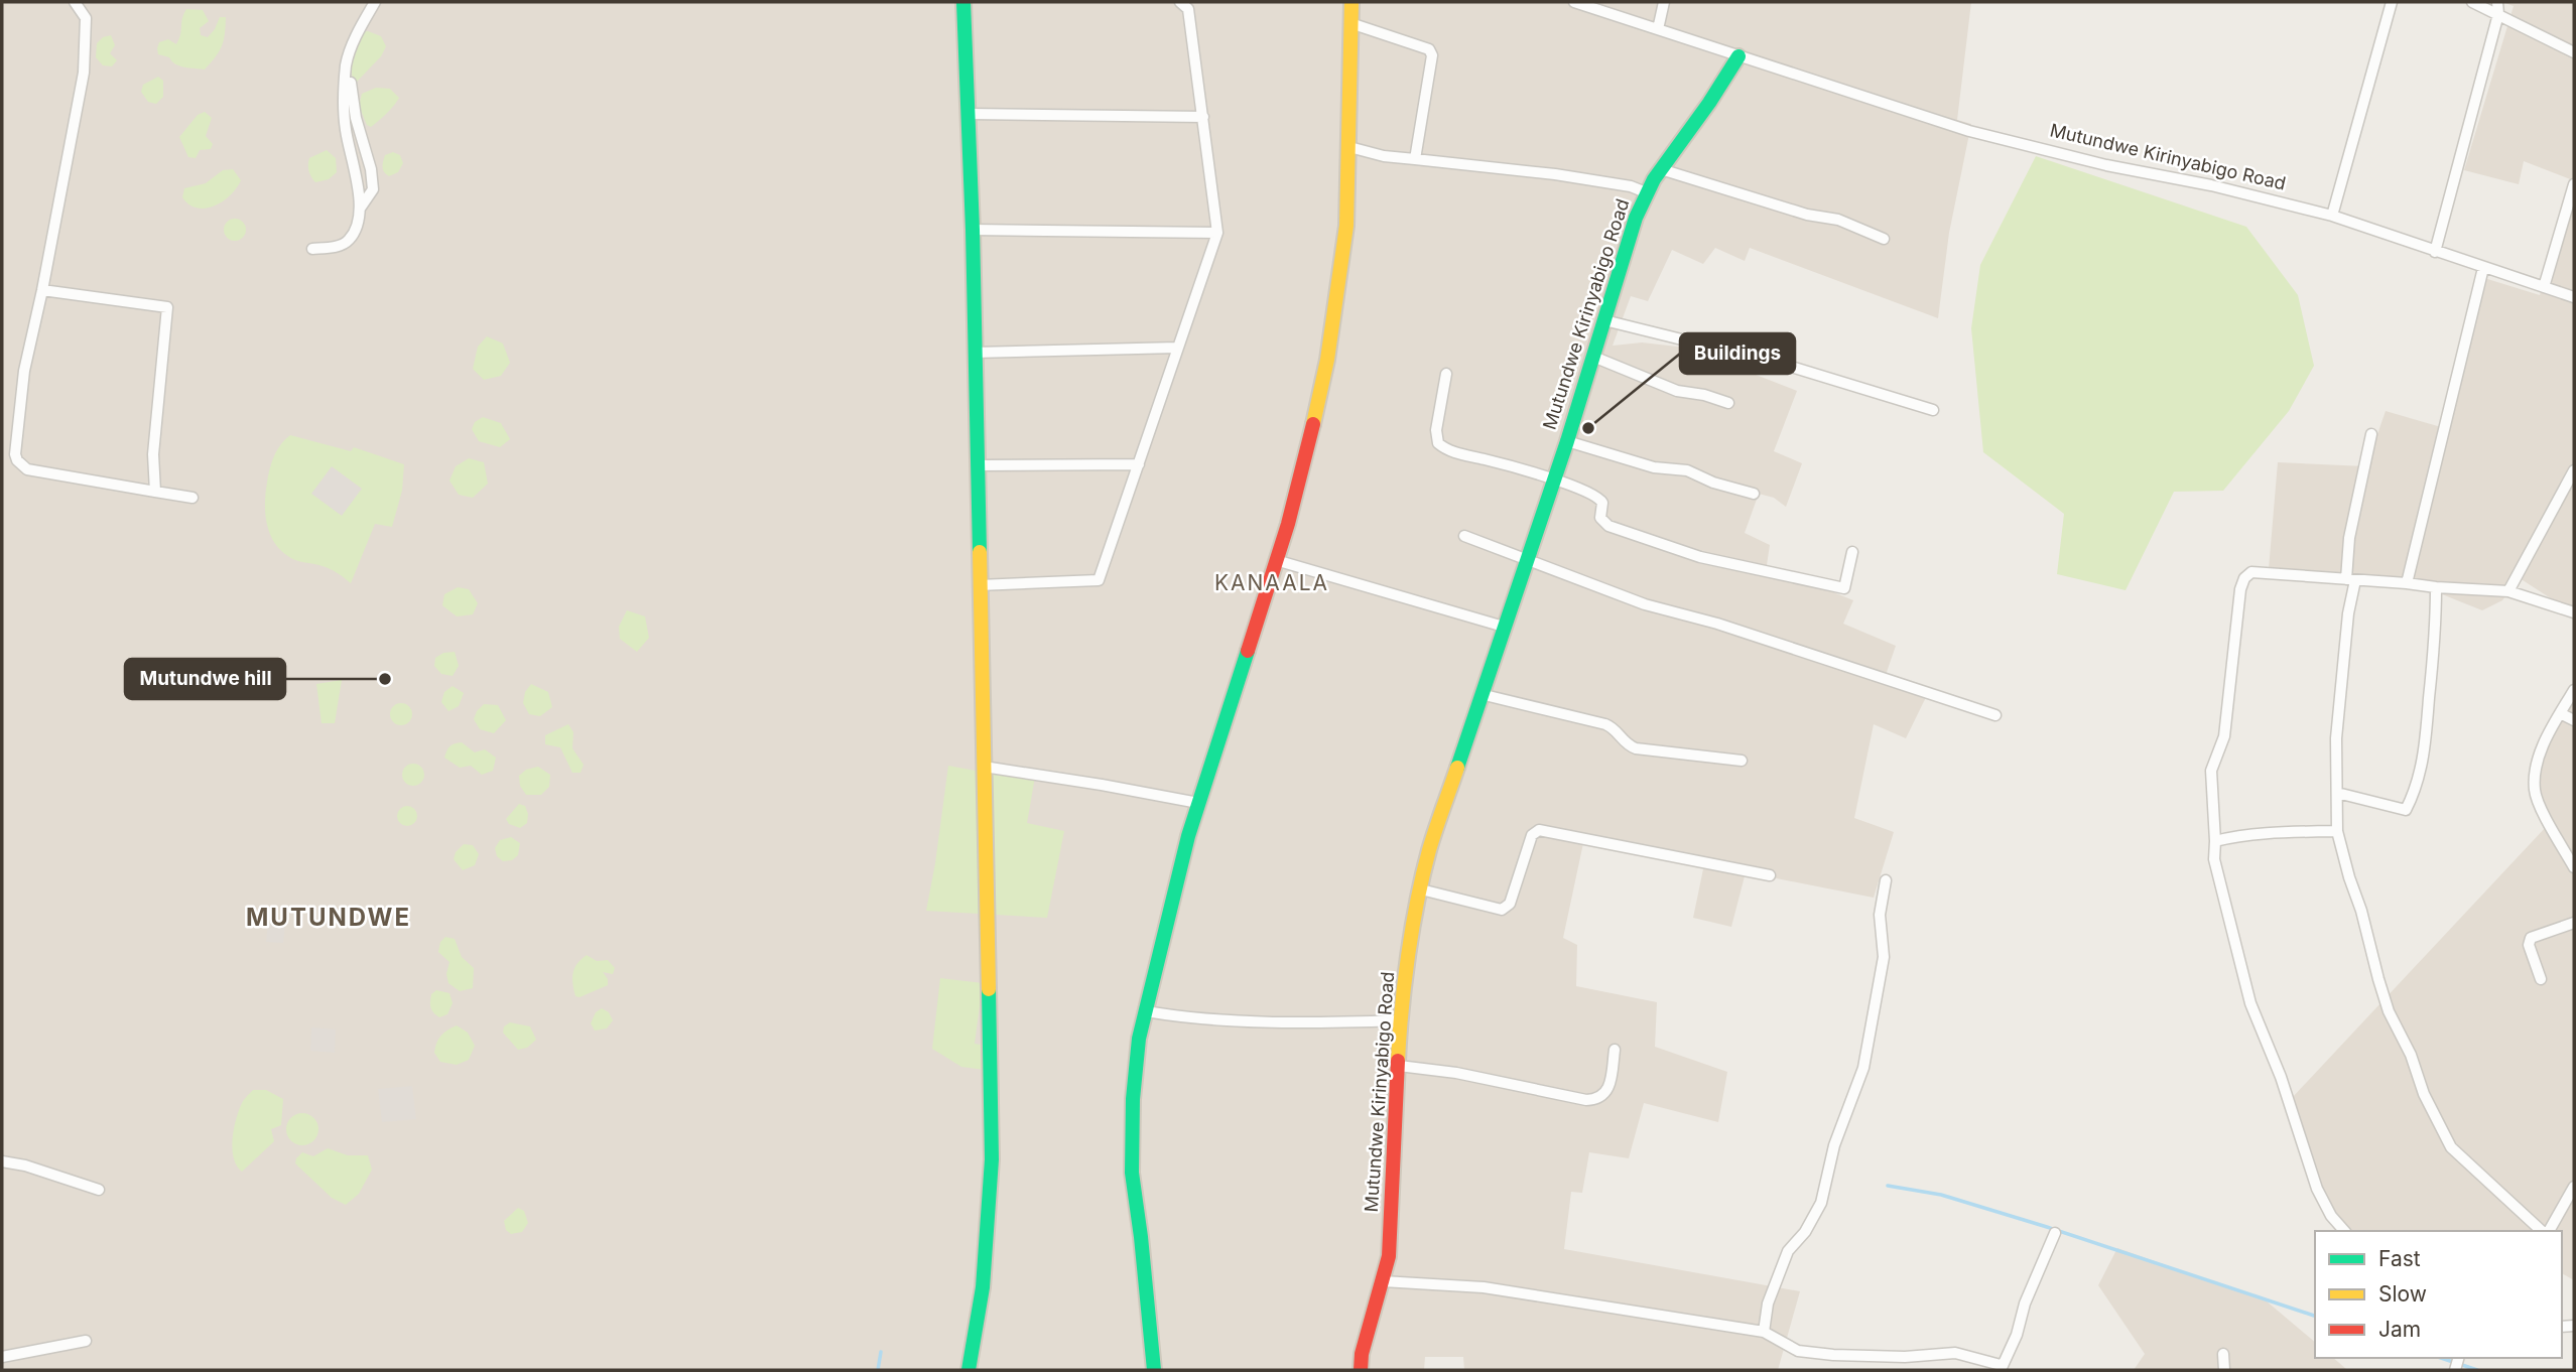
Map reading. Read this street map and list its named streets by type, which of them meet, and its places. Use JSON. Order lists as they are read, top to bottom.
{
  "streets": {
    "street": ["Mutundwe Kirinyabigo Road"]
  },
  "districts": ["KANAALA", "MUTUNDWE"],
  "places": ["Buildings", "Mutundwe hill"],
  "legend": ["Fast", "Slow", "Jam"]
}
